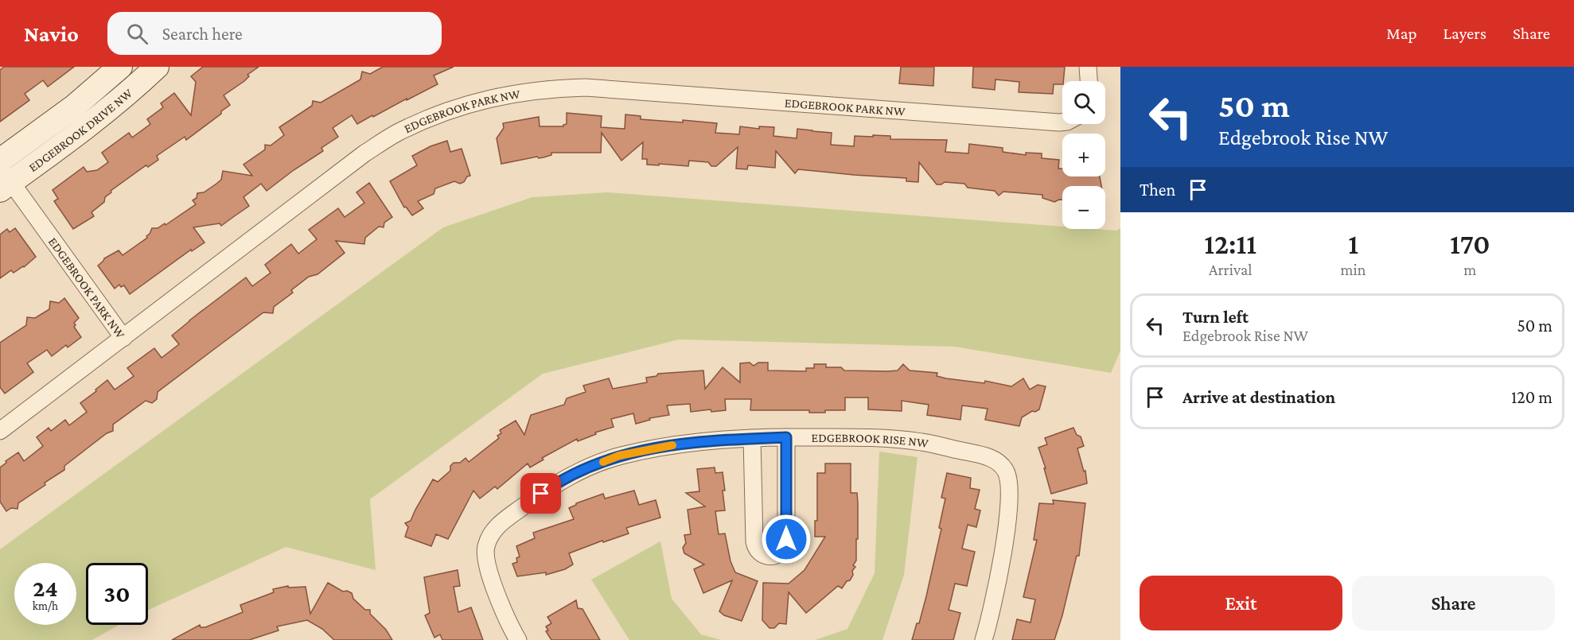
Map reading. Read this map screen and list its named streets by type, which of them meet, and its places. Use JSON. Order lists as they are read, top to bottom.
{
  "streets": {
    "street": ["EDGEBROOK PARK NW", "EDGEBROOK DRIVE NW", "EDGEBROOK RISE NW"]
  },
  "crossings": [
    ["EDGEBROOK PARK NW", "EDGEBROOK DRIVE NW"]
  ],
  "page": {
    "header": "Navio",
    "search": "Search here",
    "nav": ["Map", "Layers", "Share"],
    "turn": ["50 m", "Edgebrook Rise NW"],
    "map_buttons": ["+", "−"],
    "then": "Then",
    "eta": [
      "12:11",
      "Arrival",
      "1",
      "min",
      "170",
      "m"
    ],
    "list": [
      {
        "name": "Turn left",
        "note": "Edgebrook Rise NW",
        "value": "50 m"
      },
      {
        "name": "Arrive at destination",
        "value": "120 m"
      }
    ],
    "speed": "24 km/h",
    "limit": "30",
    "buttons": ["Exit", "Share"]
  }
}
